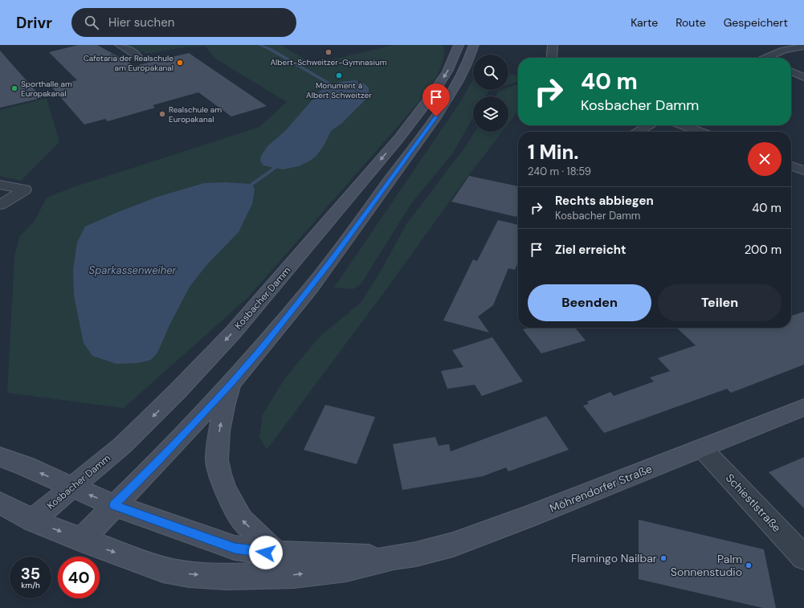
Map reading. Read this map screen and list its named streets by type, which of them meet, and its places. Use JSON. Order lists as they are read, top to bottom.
{
  "streets": {
    "street": ["Kosbacher Damm", "Möhrendorfer Straße", "Schiestlstraße"]
  },
  "crossings": [
    ["Kosbacher Damm", "Möhrendorfer Straße"],
    ["Möhrendorfer Straße", "Schiestlstraße"]
  ],
  "water": ["Sparkassenweiher"],
  "places": [
    "Albert-Schweitzer-Gymnasium",
    "Cafetaria der Realschule am Europakanal",
    "Monument à Albert Schweitzer",
    "Sporthalle am Europakanal",
    "Realschule am Europakanal",
    "Flamingo Nailbar",
    "Palm Sonnenstudio"
  ],
  "page": {
    "header": "Drivr",
    "search": "Hier suchen",
    "nav": ["Karte", "Route", "Gespeichert"],
    "turn": ["40 m", "Kosbacher Damm"],
    "heading": ["1 Min.", "240 m · 18:59"],
    "list": [
      {
        "name": "Rechts abbiegen",
        "note": "Kosbacher Damm",
        "value": "40 m"
      },
      {
        "name": "Ziel erreicht",
        "value": "200 m"
      }
    ],
    "buttons": ["Beenden", "Teilen"],
    "speed": "35 km/h",
    "limit": "40"
  }
}
